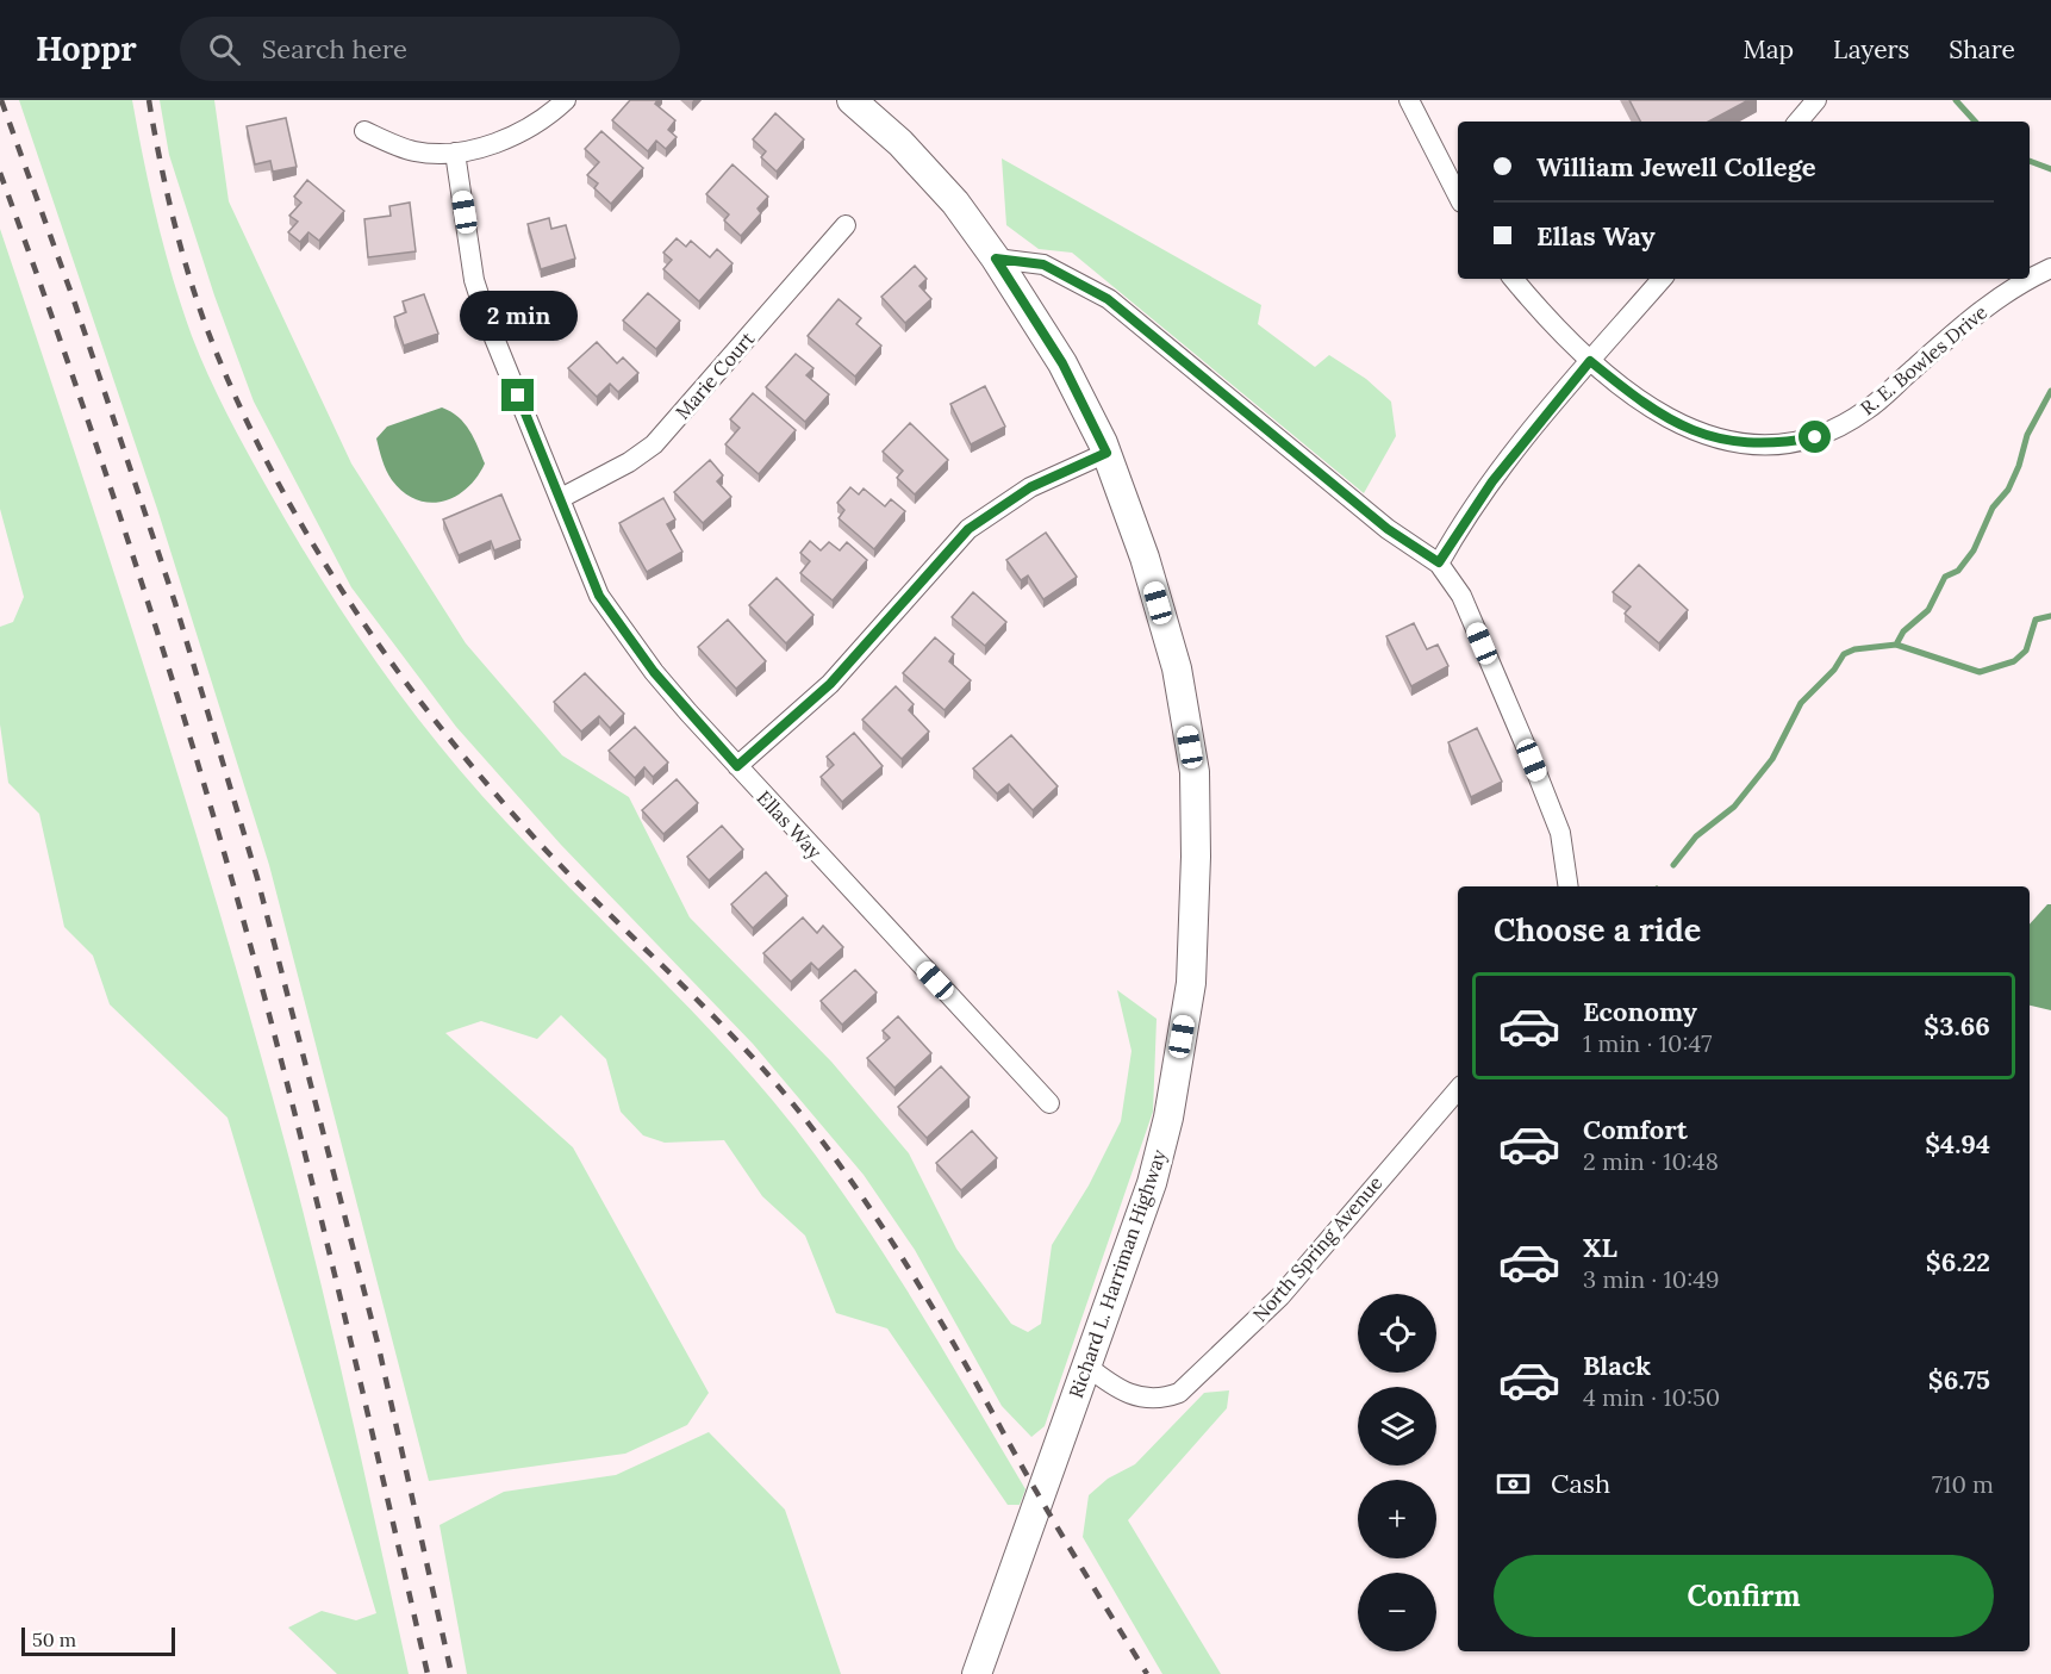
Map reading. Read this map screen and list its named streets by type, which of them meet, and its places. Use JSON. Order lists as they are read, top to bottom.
{
  "streets": {
    "main road": ["Richard L. Harriman Highway"],
    "street": [
      "R. E. Bowles Drive",
      "Marie Court",
      "Ellas Way",
      "North Spring Avenue"
    ]
  },
  "crossings": [
    ["Marie Court", "Ellas Way"],
    ["North Spring Avenue", "Richard L. Harriman Highway"]
  ],
  "scale_bar": "50 m",
  "page": {
    "header": "Hoppr",
    "search": "Search here",
    "nav": ["Map", "Layers", "Share"],
    "banner": ["William Jewell College", "Ellas Way"],
    "bubble": "2 min",
    "heading": "Choose a ride",
    "list": [
      {
        "name": "Economy",
        "note": "1 min · 10:47",
        "value": "$3.66"
      },
      {
        "name": "Comfort",
        "note": "2 min · 10:48",
        "value": "$4.94"
      },
      {
        "name": "XL",
        "note": "3 min · 10:49",
        "value": "$6.22"
      },
      {
        "name": "Black",
        "note": "4 min · 10:50",
        "value": "$6.75"
      }
    ],
    "map_buttons": ["+", "−"],
    "pay": ["Cash", "710 m"],
    "buttons": "Confirm",
    "scale": "50 m"
  }
}
